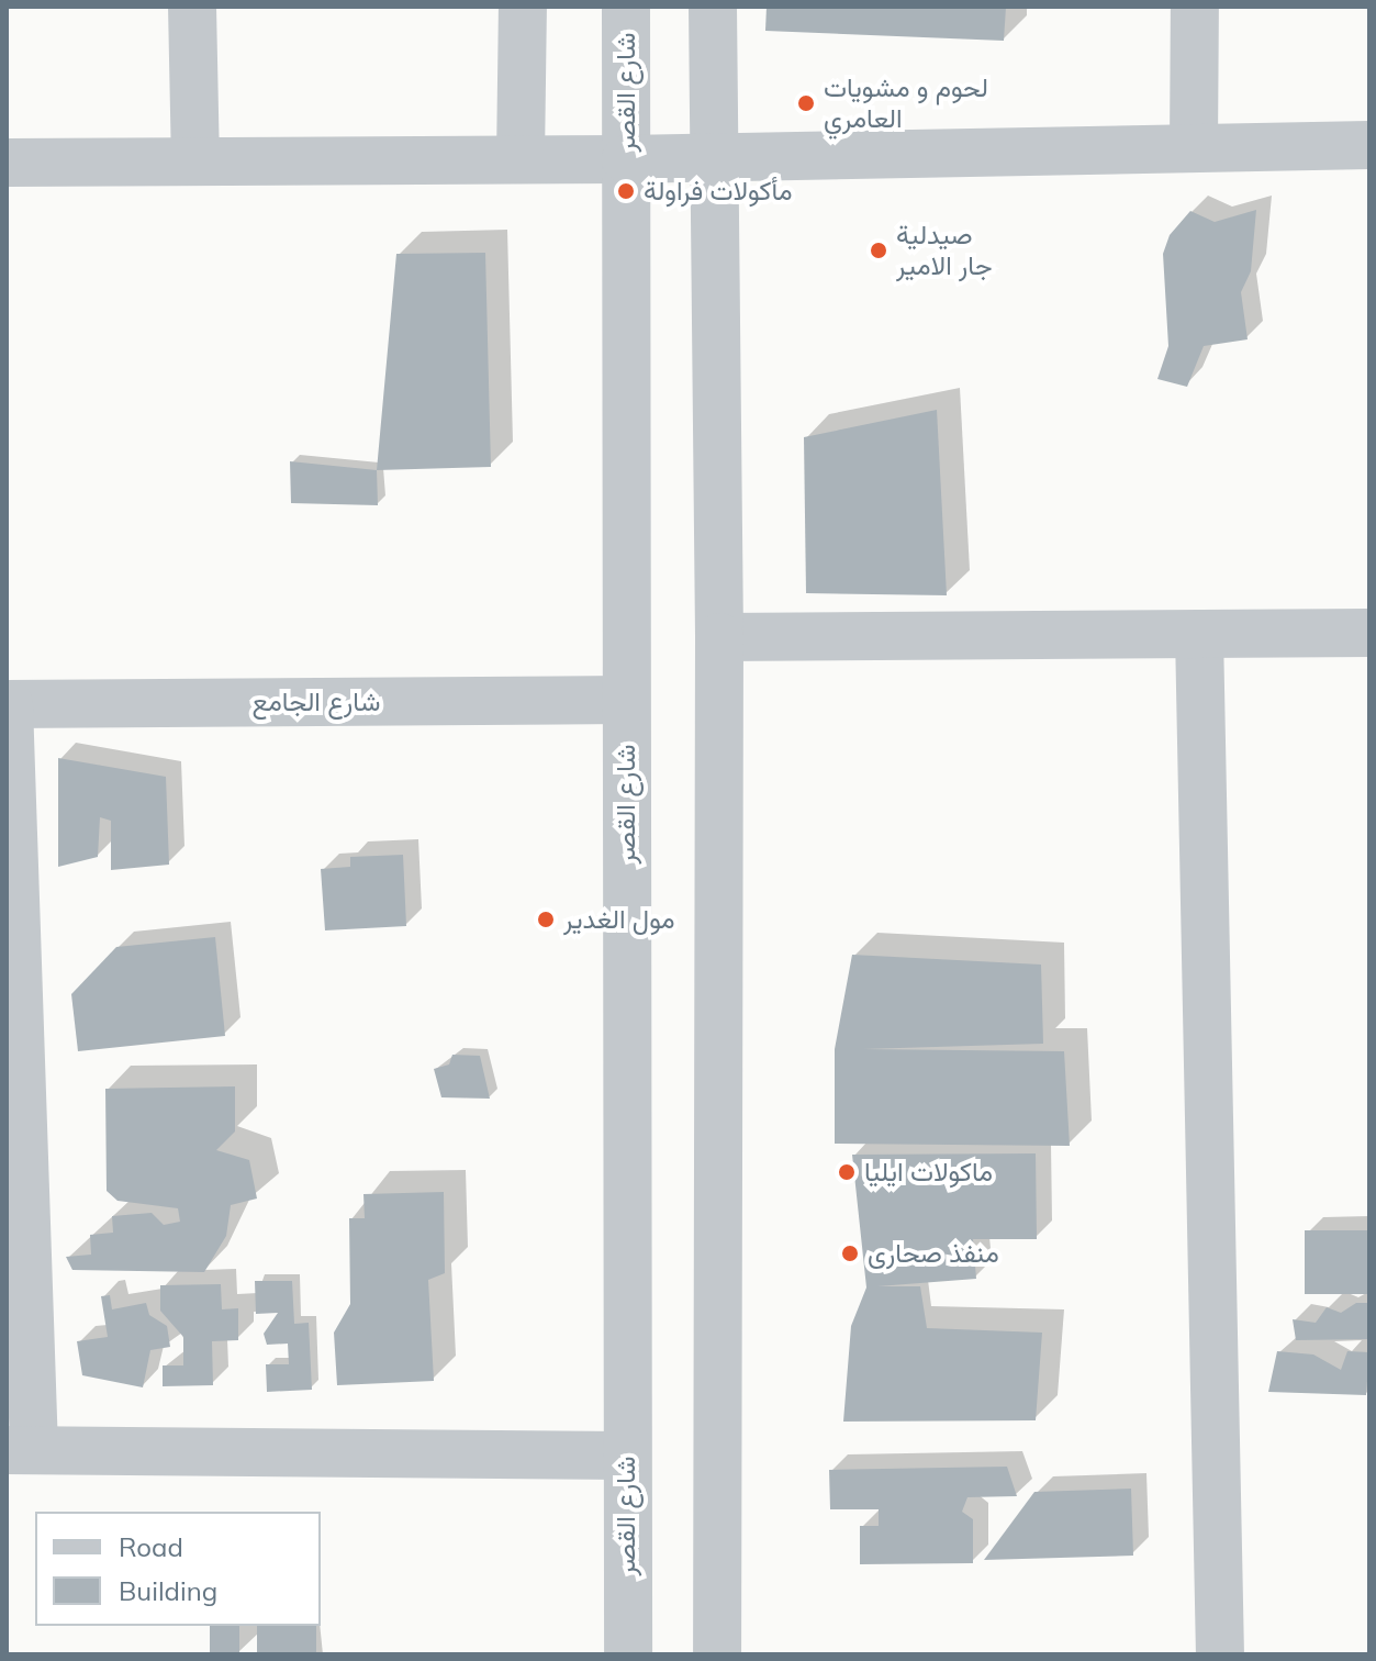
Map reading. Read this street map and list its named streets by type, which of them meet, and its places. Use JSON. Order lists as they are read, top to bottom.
{
  "streets": {
    "street": ["شارع القصر", "شارع الجامع"]
  },
  "crossings": [
    ["شارع القصر", "شارع الجامع"]
  ],
  "places": [
    "لحوم و مشويات العامري",
    "مأكولات فراولة",
    "صيدلية جار الامير",
    "مول الغدير",
    "ماكولات ايليا",
    "منفذ صحارى"
  ],
  "legend": ["Road", "Building"]
}
